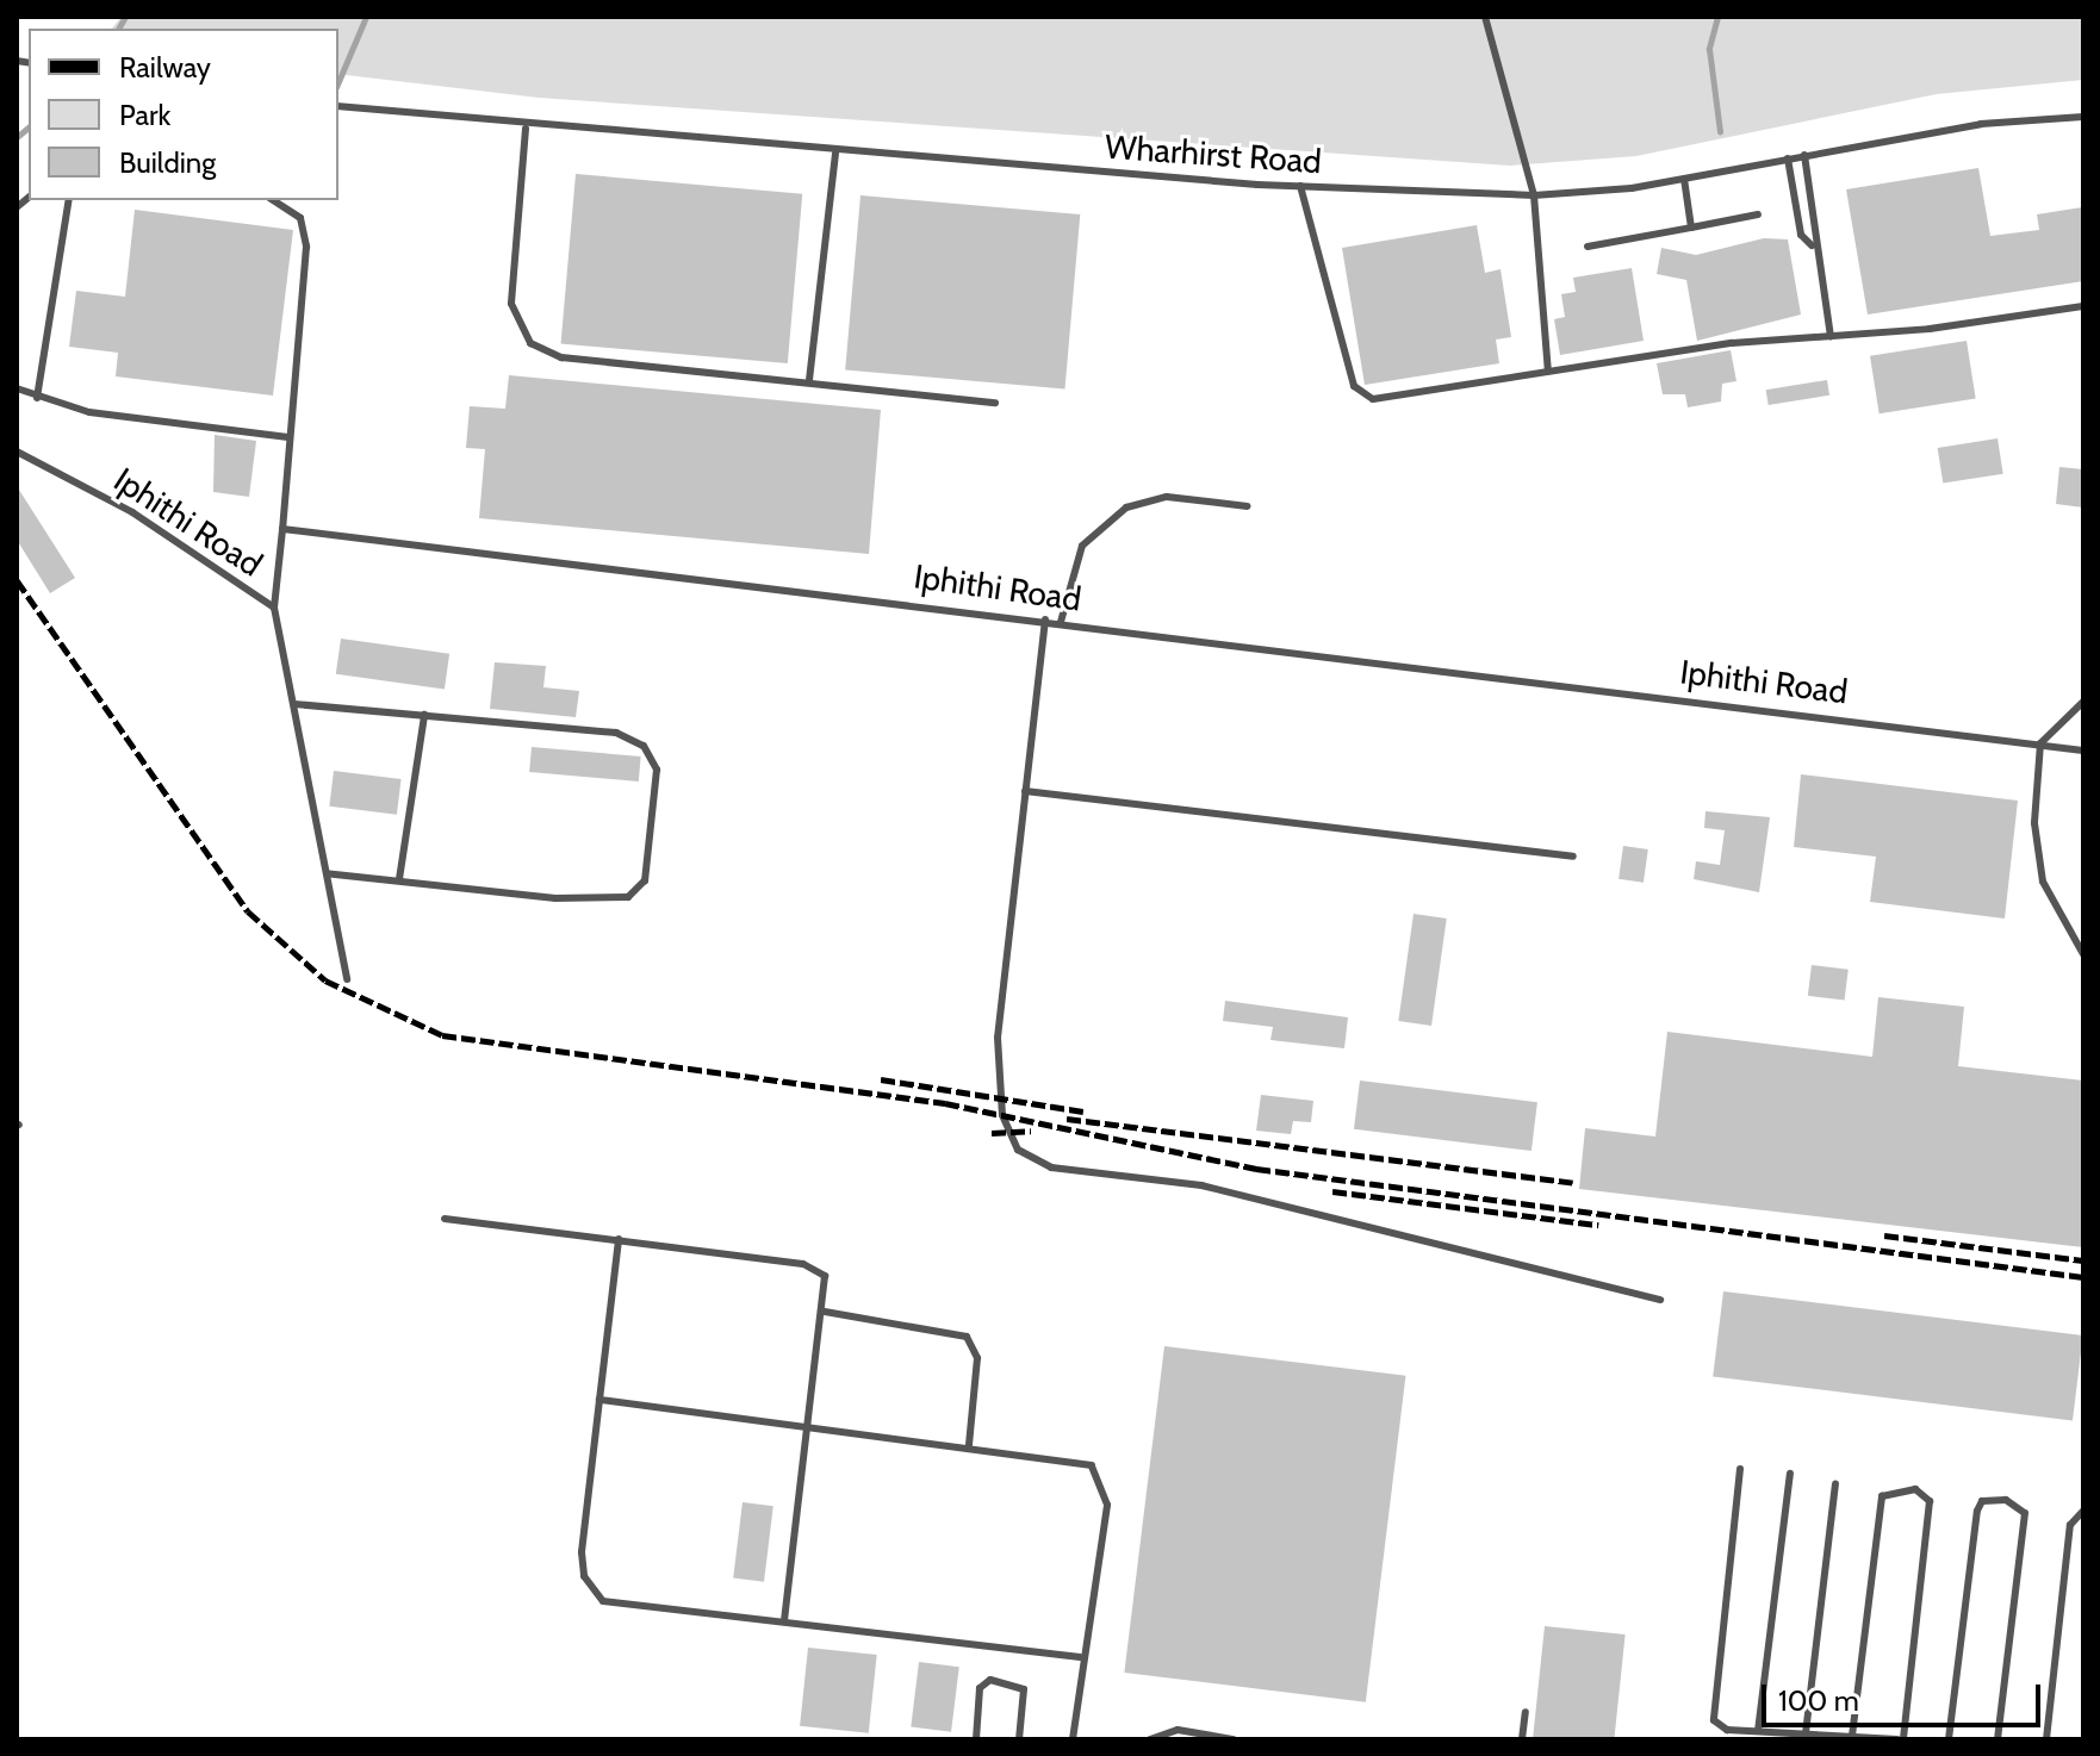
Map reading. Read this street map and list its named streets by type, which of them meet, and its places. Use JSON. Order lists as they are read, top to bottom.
{
  "streets": {
    "lane": ["Wharhirst Road", "Iphithi Road"]
  },
  "legend": ["Railway", "Park", "Building"],
  "scale_bar": "100 m"
}
